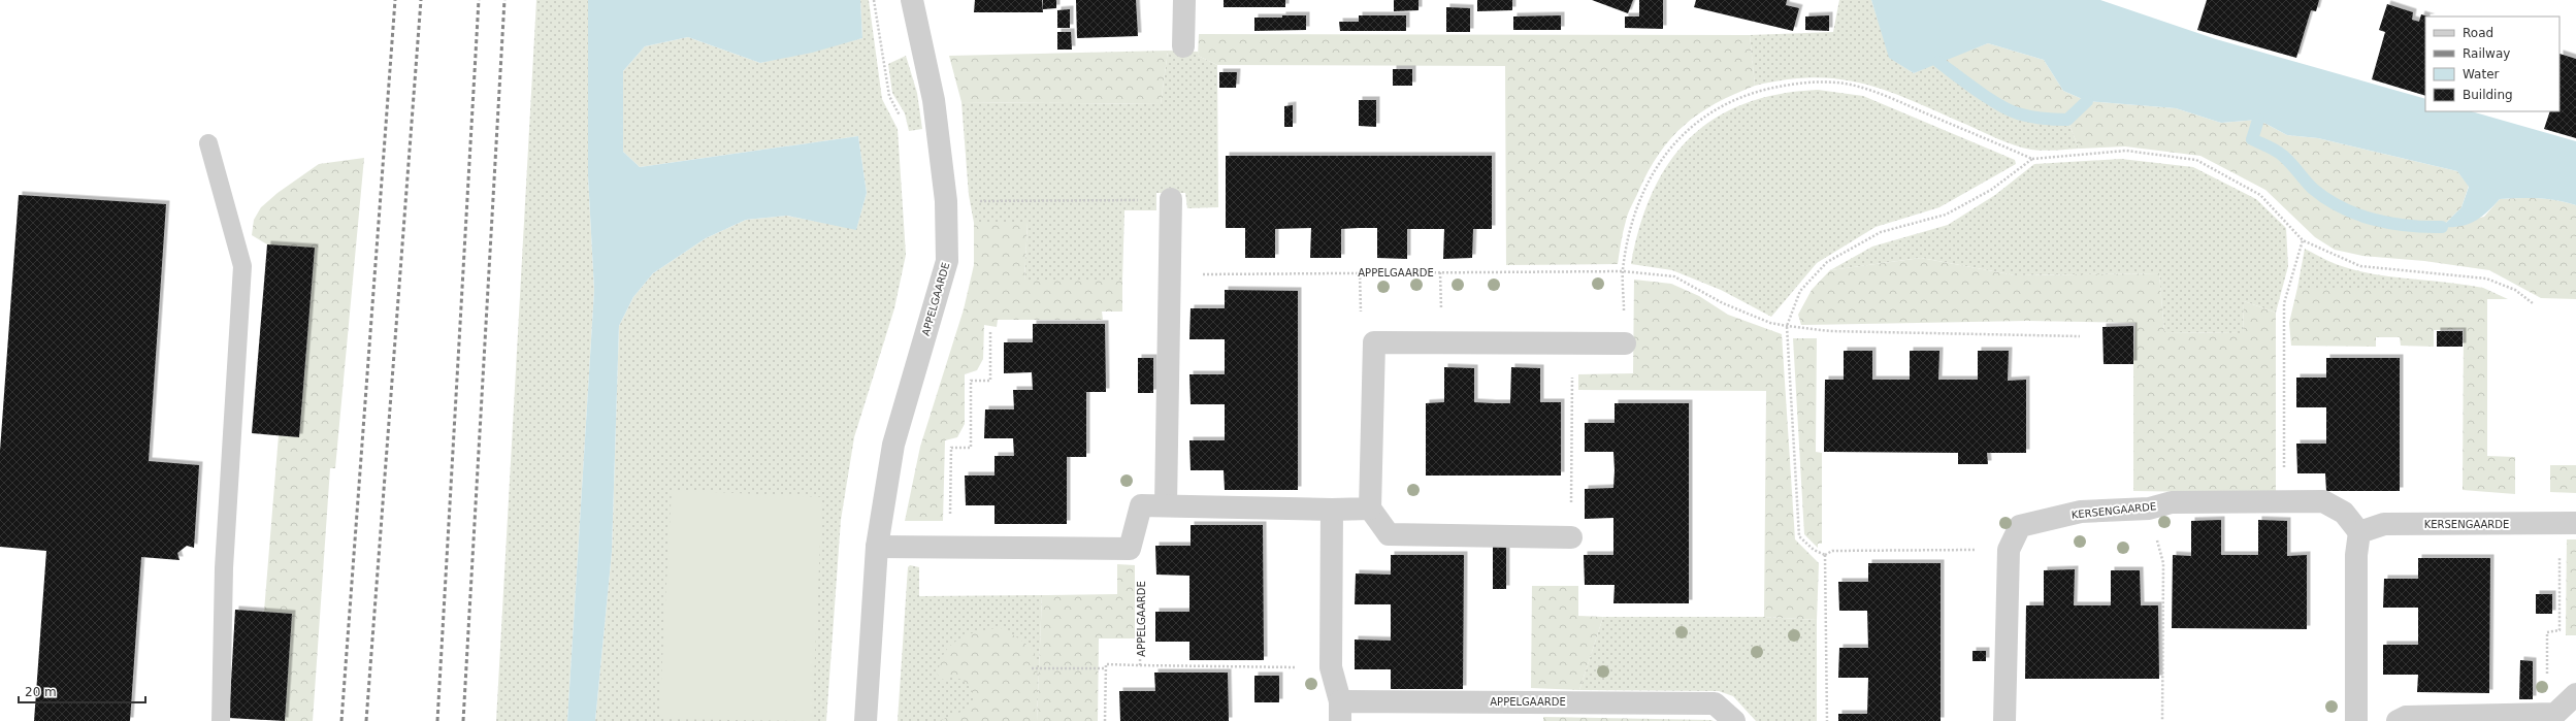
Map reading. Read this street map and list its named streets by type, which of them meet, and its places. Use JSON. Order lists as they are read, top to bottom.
{
  "streets": {
    "street": ["APPELGAARDE", "KERSENGAARDE"]
  },
  "legend": [
    "Road",
    "Railway",
    "Water",
    "Building"
  ],
  "scale_bar": "20 m"
}
